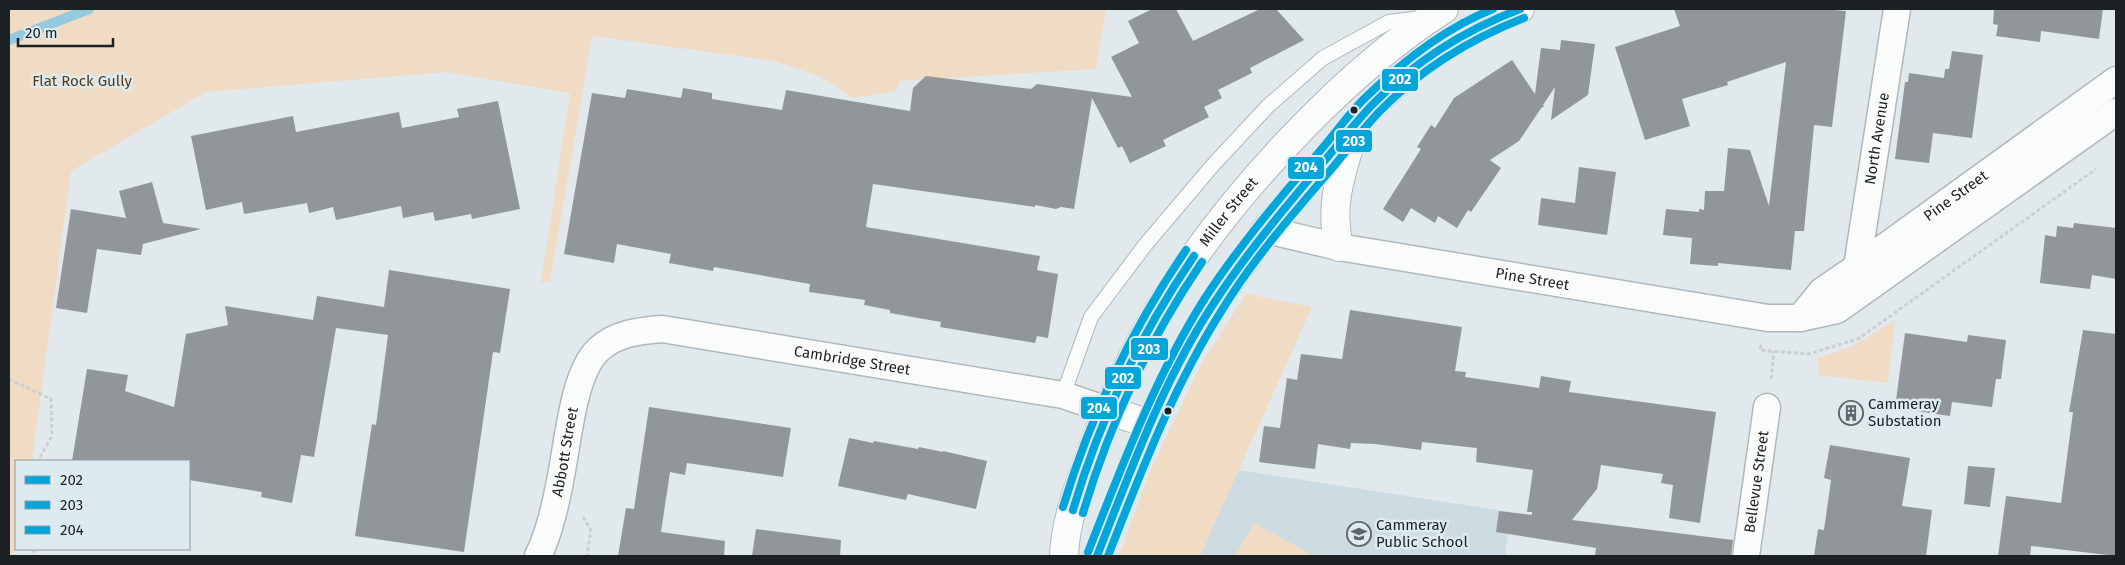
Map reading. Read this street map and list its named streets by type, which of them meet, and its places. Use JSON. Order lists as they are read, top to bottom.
{
  "streets": {
    "main road": ["Miller Street"],
    "street": [
      "North Avenue",
      "Pine Street",
      "Cambridge Street",
      "Abbott Street",
      "Bellevue Street"
    ]
  },
  "crossings": [
    ["North Avenue", "Pine Street"],
    ["Miller Street", "Cambridge Street"],
    ["Cambridge Street", "Abbott Street"]
  ],
  "parks": ["Flat Rock Gully"],
  "places": {
    "building": ["Cammeray Substation"],
    "school or university": ["Cammeray Public School"]
  },
  "lines": ["transit line 202", "transit line 204", "transit line 203"],
  "legend": ["202", "203", "204"],
  "scale_bar": "20 m"
}
